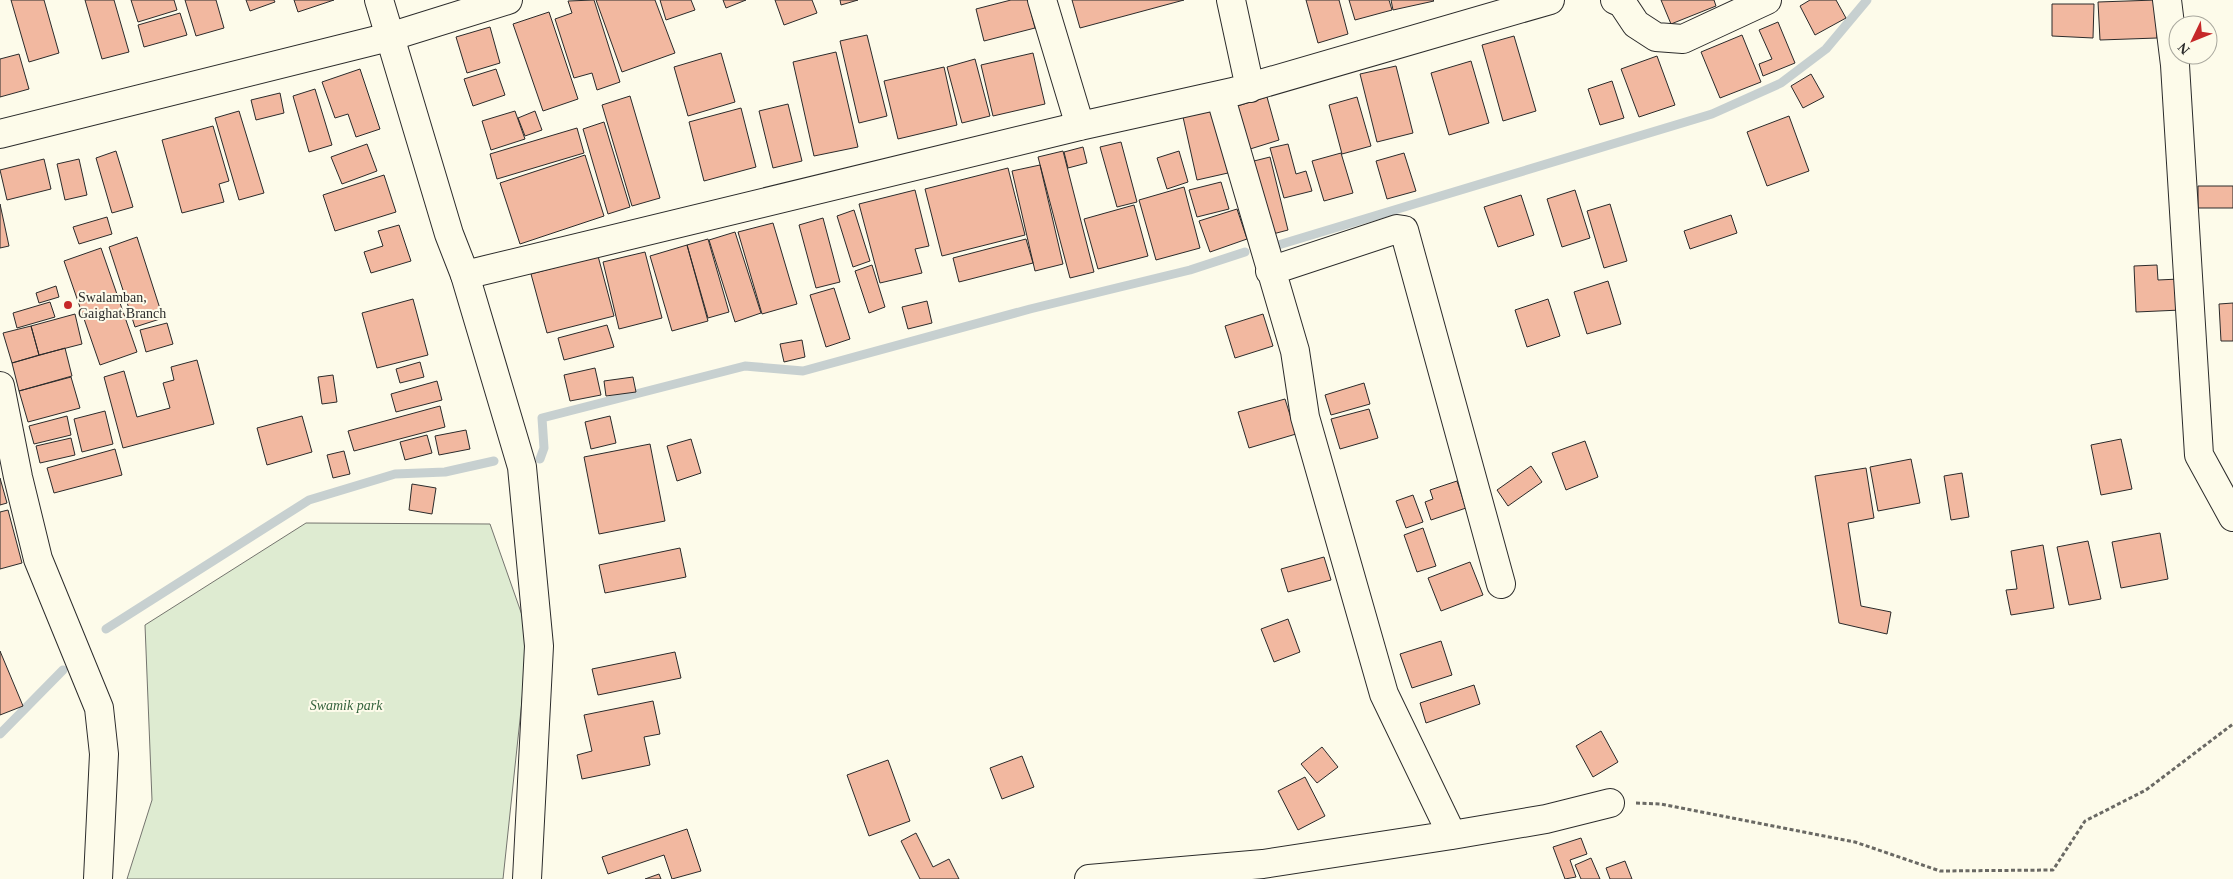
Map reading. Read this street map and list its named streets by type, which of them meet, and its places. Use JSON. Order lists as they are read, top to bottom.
{
  "parks": ["Swamik park"],
  "places": ["Swalamban, Gaighat Branch"],
  "north": "bottom left"
}
